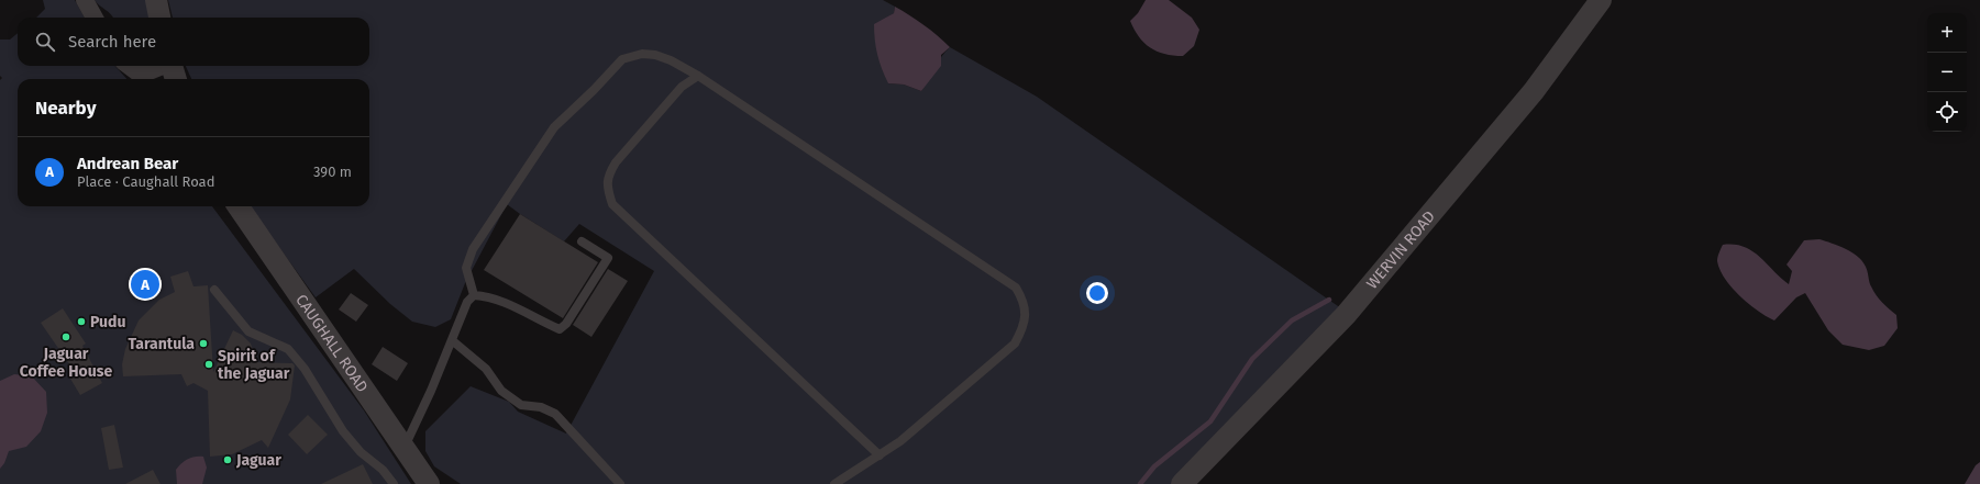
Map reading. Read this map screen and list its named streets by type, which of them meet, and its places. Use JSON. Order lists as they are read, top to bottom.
{
  "streets": {
    "street": ["WERVIN ROAD", "CAUGHALL ROAD"]
  },
  "places": [
    "Pudu",
    "Jaguar Coffee House",
    "Tarantula",
    "Spirit of the Jaguar",
    "Jaguar"
  ],
  "page": {
    "map_buttons": ["+", "−"],
    "search": "Search here",
    "heading": "Nearby",
    "list": [
      {
        "mark": "A",
        "name": "Andrean Bear",
        "note": "Place · Caughall Road",
        "value": "390 m"
      }
    ],
    "pins": "A"
  }
}
